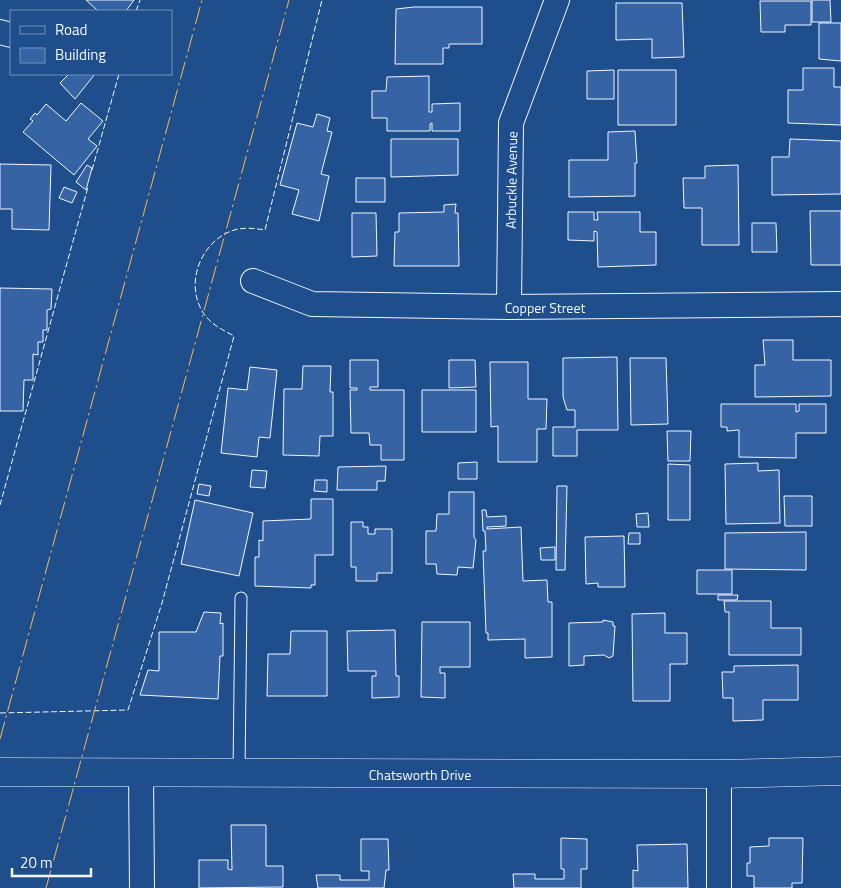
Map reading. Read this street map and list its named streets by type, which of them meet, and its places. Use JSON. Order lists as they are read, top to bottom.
{
  "streets": {
    "main road": ["Chatsworth Drive"],
    "street": ["Arbuckle Avenue", "Copper Street"]
  },
  "crossings": [
    ["Arbuckle Avenue", "Copper Street"]
  ],
  "legend": ["Road", "Building"],
  "scale_bar": "20 m"
}
